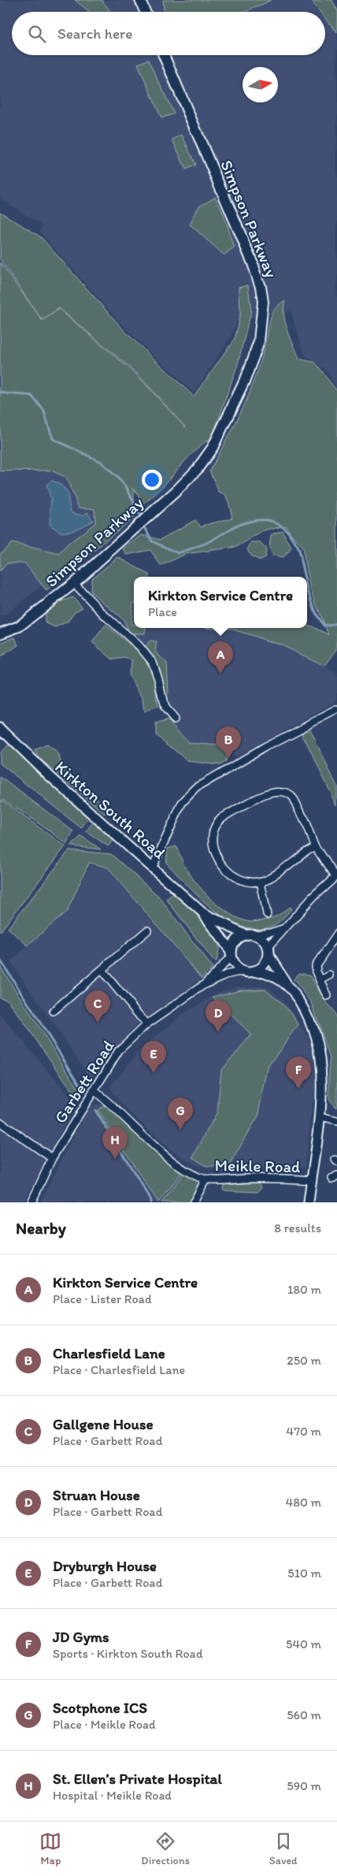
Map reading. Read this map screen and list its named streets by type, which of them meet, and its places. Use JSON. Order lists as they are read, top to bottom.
{
  "streets": {
    "main road": ["Simpson Parkway"],
    "street": ["Kirkton South Road", "Garbett Road", "Meikle Road"]
  },
  "crossings": [
    ["Kirkton South Road", "Garbett Road"],
    ["Garbett Road", "Meikle Road"]
  ],
  "north": "right",
  "page": {
    "search": "Search here",
    "popup": ["Kirkton Service Centre", "Place"],
    "pins": [
      "A",
      "B",
      "C",
      "D",
      "E",
      "F",
      "G",
      "H"
    ],
    "heading": ["Nearby", "8 results"],
    "list": [
      {
        "mark": "A",
        "name": "Kirkton Service Centre",
        "note": "Place · Lister Road",
        "value": "180 m"
      },
      {
        "mark": "B",
        "name": "Charlesfield Lane",
        "note": "Place · Charlesfield Lane",
        "value": "250 m"
      },
      {
        "mark": "C",
        "name": "Gallgene House",
        "note": "Place · Garbett Road",
        "value": "470 m"
      },
      {
        "mark": "D",
        "name": "Struan House",
        "note": "Place · Garbett Road",
        "value": "480 m"
      },
      {
        "mark": "E",
        "name": "Dryburgh House",
        "note": "Place · Garbett Road",
        "value": "510 m"
      },
      {
        "mark": "F",
        "name": "JD Gyms",
        "note": "Sports · Kirkton South Road",
        "value": "540 m"
      },
      {
        "mark": "G",
        "name": "Scotphone ICS",
        "note": "Place · Meikle Road",
        "value": "560 m"
      },
      {
        "mark": "H",
        "name": "St. Ellen’s Private Hospital",
        "note": "Hospital · Meikle Road",
        "value": "590 m"
      }
    ],
    "nav": ["Map", "Directions", "Saved"]
  }
}
